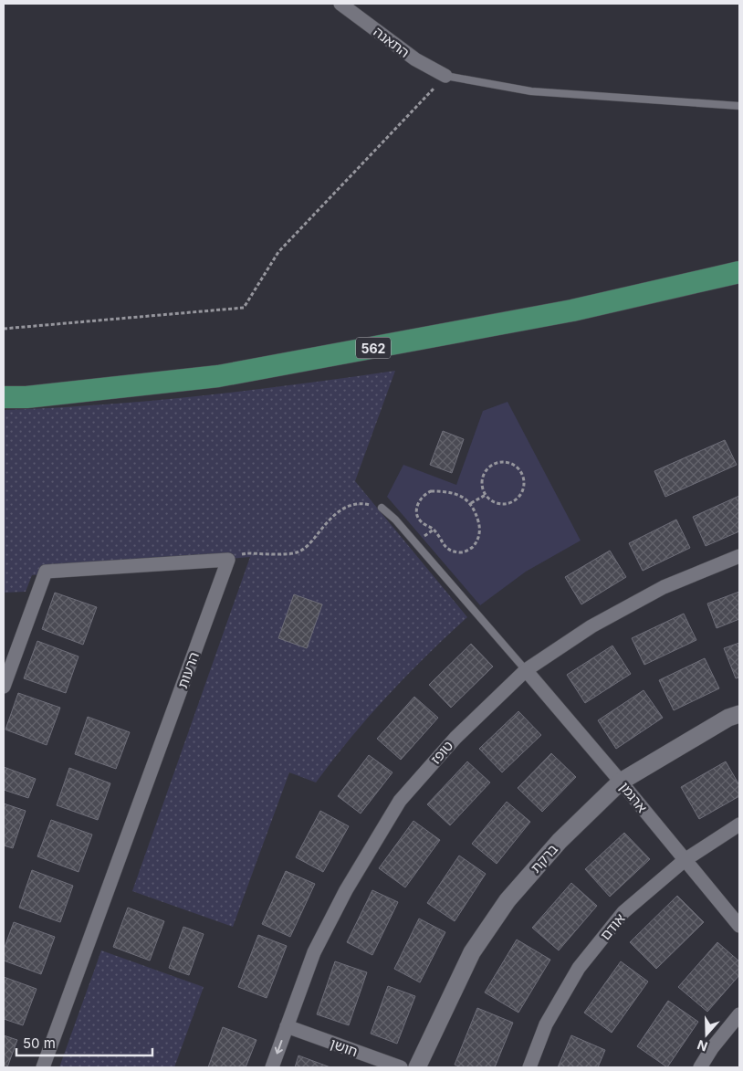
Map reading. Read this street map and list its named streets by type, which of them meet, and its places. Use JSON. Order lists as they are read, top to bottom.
{
  "streets": {
    "main road": ["562"],
    "street": [
      "התאנה",
      "הרעות",
      "טופז",
      "ארגמן",
      "ברקת",
      "אודם",
      "חושן"
    ]
  },
  "crossings": [
    ["טופז", "ארגמן"],
    ["טופז", "חושן"],
    ["ארגמן", "ברקת"],
    ["ארגמן", "אודם"]
  ],
  "scale_bar": "50 m",
  "north": "bottom"
}
